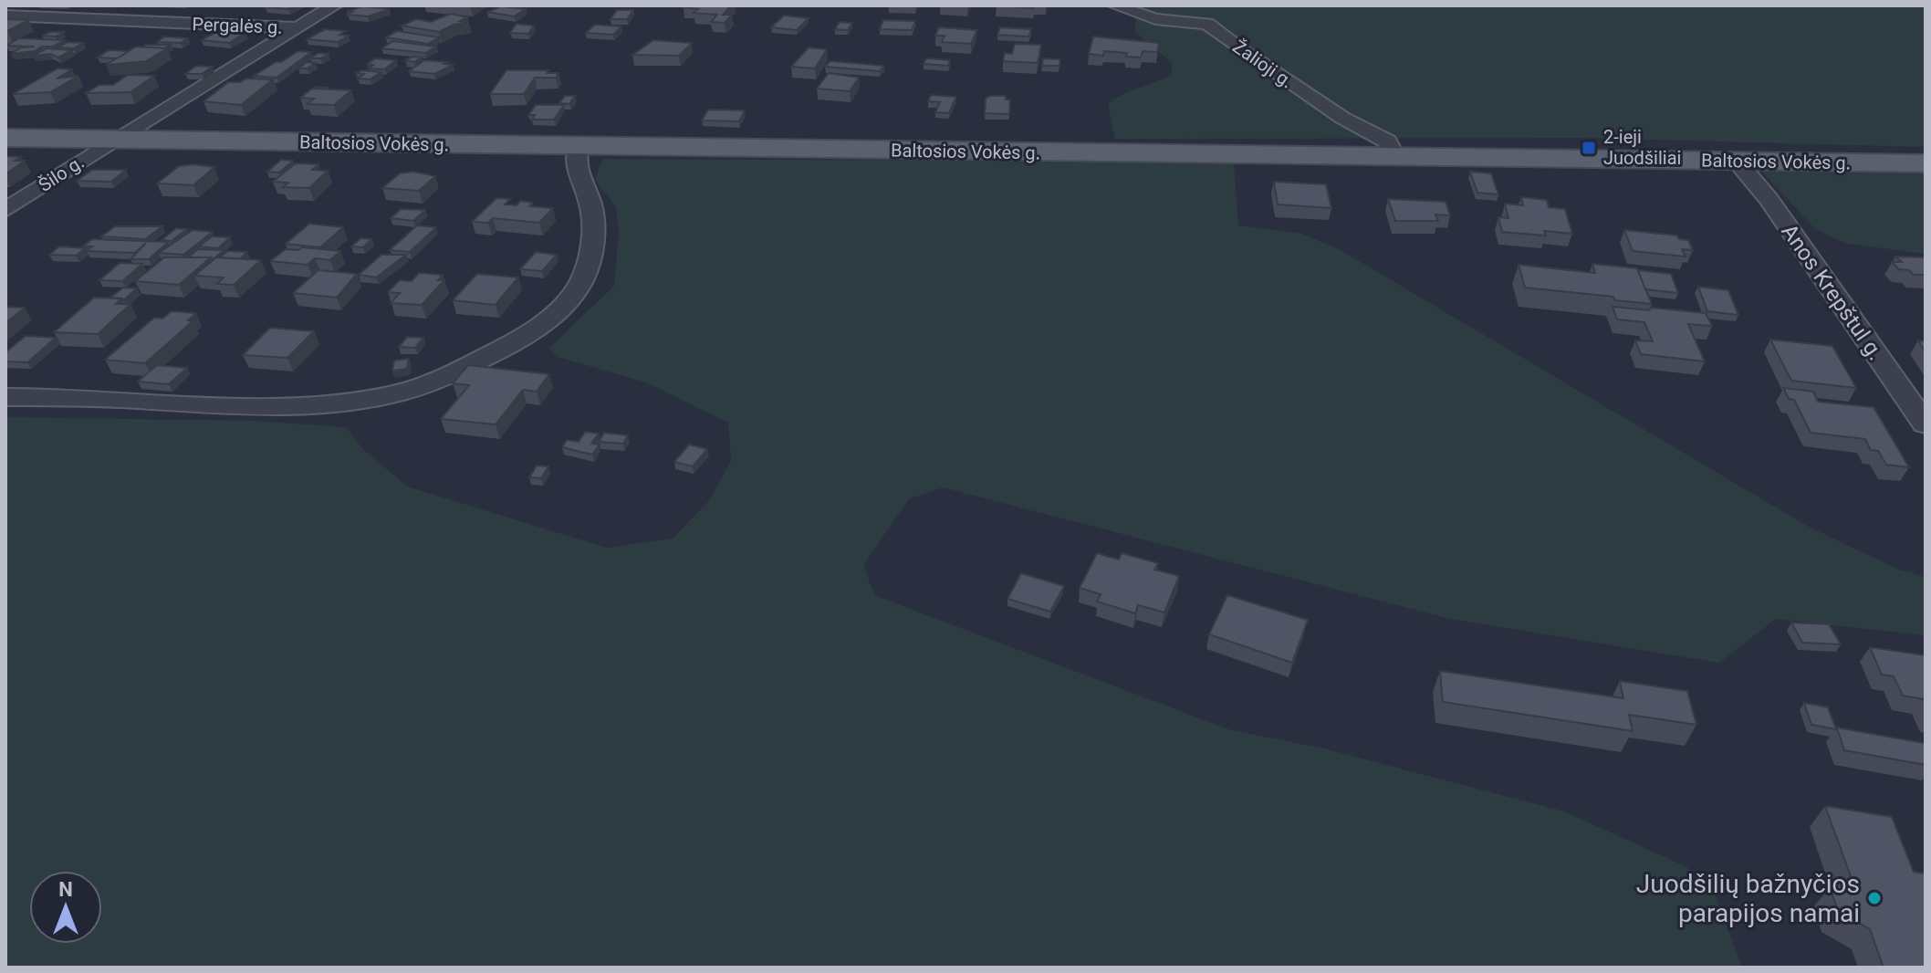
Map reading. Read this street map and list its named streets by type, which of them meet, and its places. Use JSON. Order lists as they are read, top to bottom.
{
  "streets": {
    "main road": ["Baltosios Vokės g."],
    "street": [
      "Pergalės g.",
      "Žalioji g.",
      "Šilo g.",
      "Anos Krepštul g."
    ]
  },
  "crossings": [
    ["Pergalės g.", "Šilo g."],
    ["Žalioji g.", "Baltosios Vokės g."],
    ["Baltosios Vokės g.", "Šilo g."],
    ["Baltosios Vokės g.", "Anos Krepštul g."]
  ],
  "places": {
    "transit": ["2-ieji Juodšiliai"],
    "other": ["Juodšilių bažnyčios parapijos namai"]
  },
  "north": "top"
}
